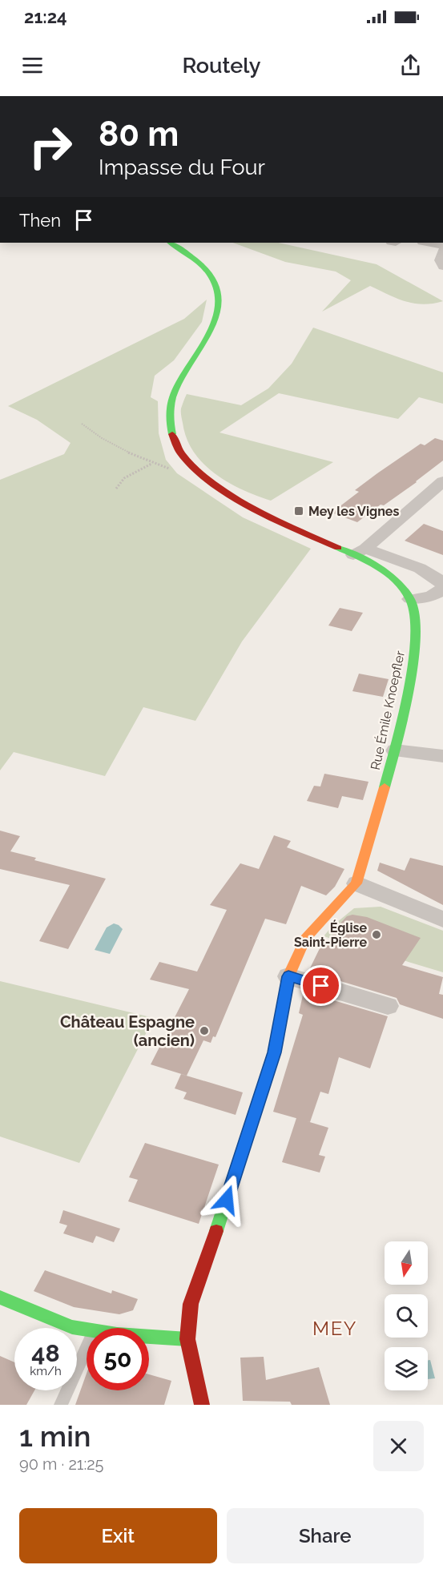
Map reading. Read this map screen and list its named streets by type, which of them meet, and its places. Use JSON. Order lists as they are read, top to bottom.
{
  "streets": {
    "main road": ["Rue Émile Knoepfler"]
  },
  "districts": ["MEY"],
  "places": {
    "transit": ["Mey les Vignes"],
    "other": ["Église Saint-Pierre", "Château Espagne (ancien)"]
  },
  "north": "bottom",
  "page": {
    "status": "21:24",
    "header": "Routely",
    "turn": ["80 m", "Impasse du Four"],
    "then": "Then",
    "speed": "48 km/h",
    "limit": "50",
    "heading": ["1 min", "90 m · 21:25"],
    "buttons": ["Exit", "Share"]
  }
}
